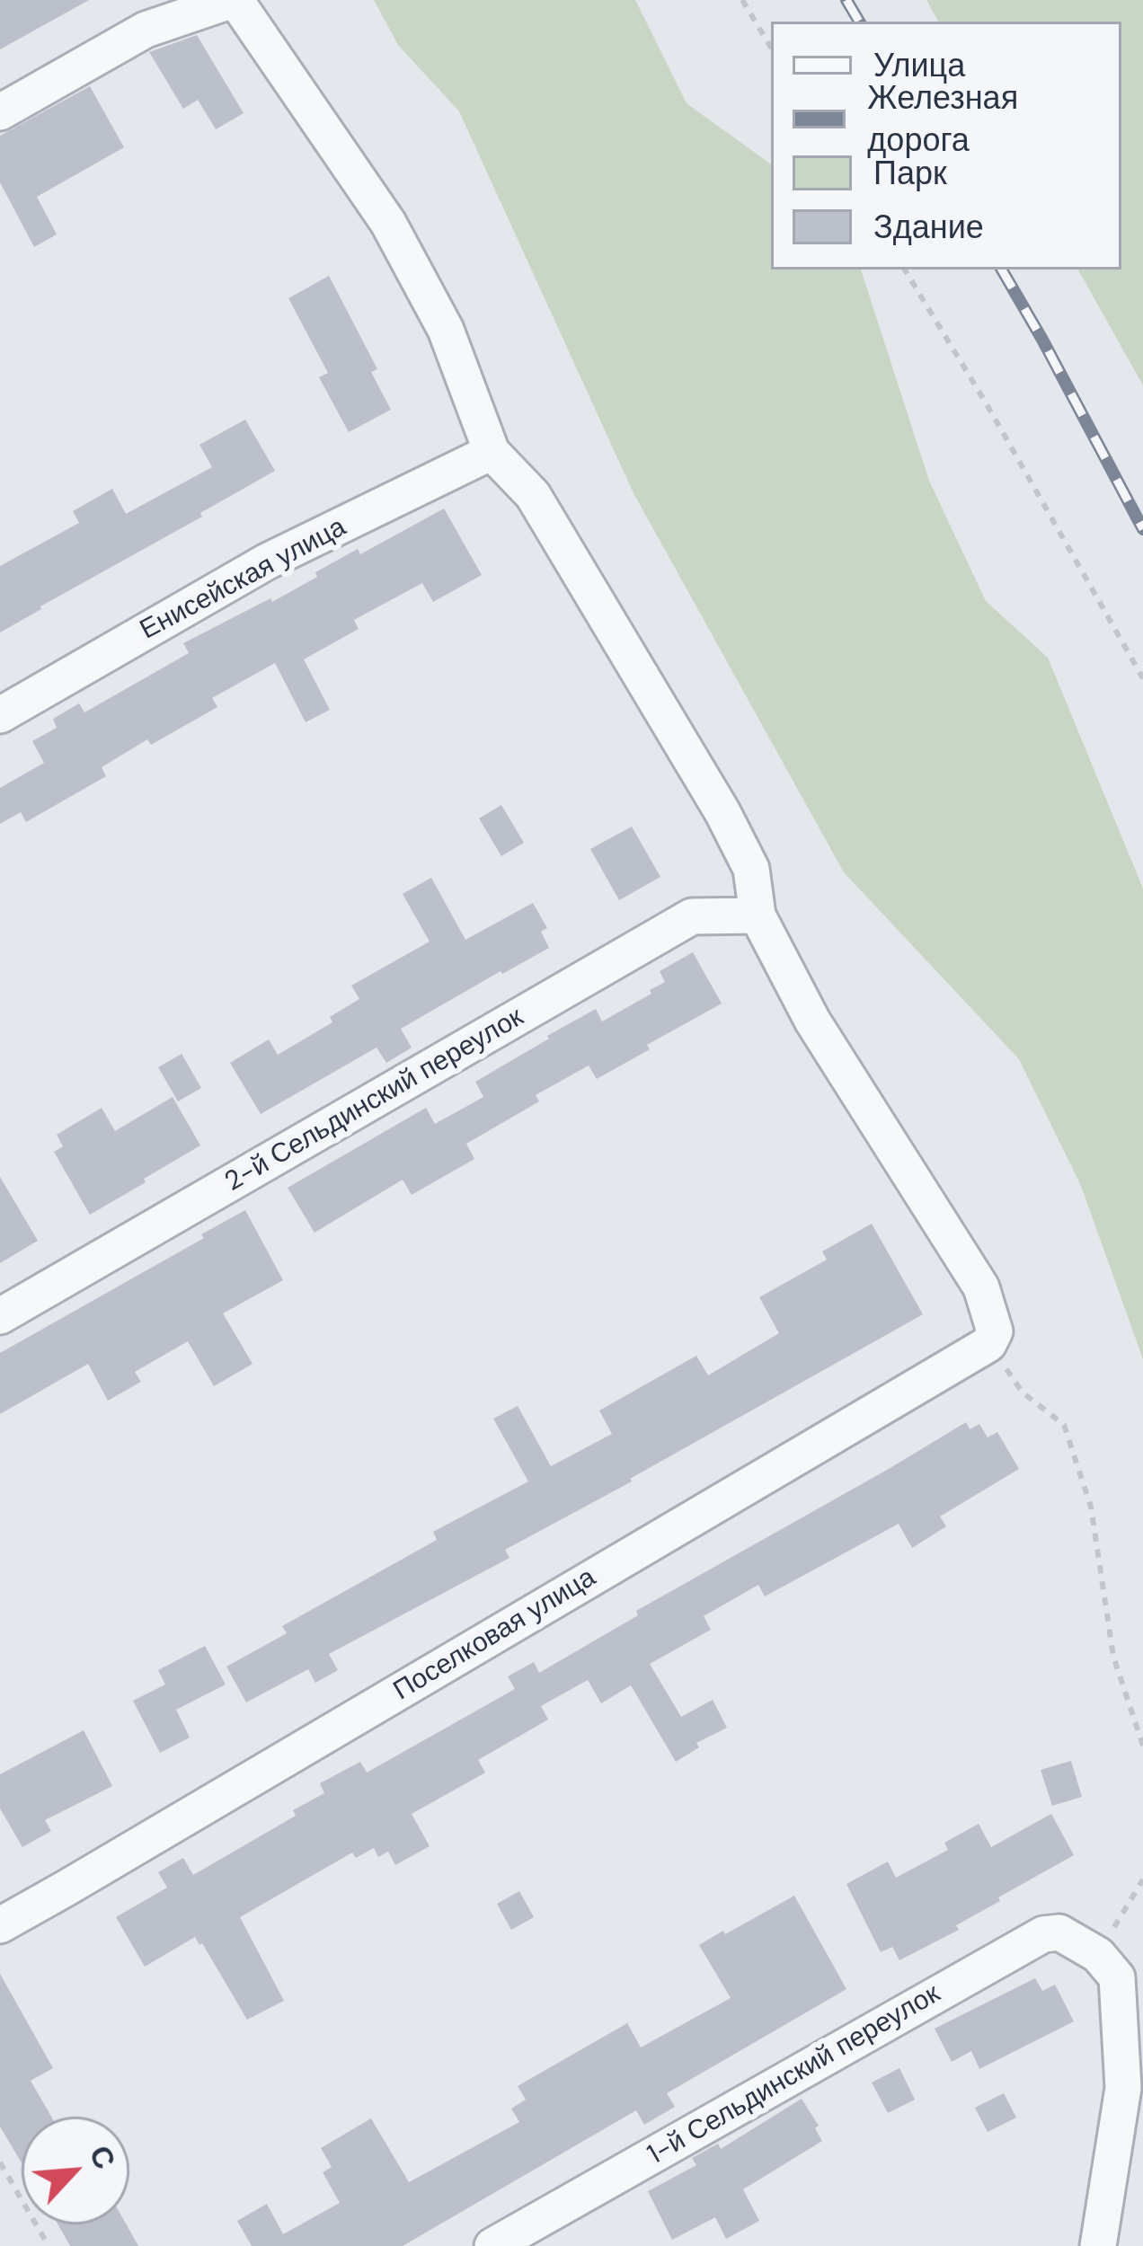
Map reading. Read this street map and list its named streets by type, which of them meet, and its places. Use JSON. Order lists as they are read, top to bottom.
{
  "streets": {
    "street": [
      "Енисейская улица",
      "2-й Сельдинский переулок",
      "Поселковая улица",
      "1-й Сельдинский переулок"
    ]
  },
  "legend": [
    "Улица",
    "Железная дорога",
    "Парк",
    "Здание"
  ],
  "north": "top right"
}
